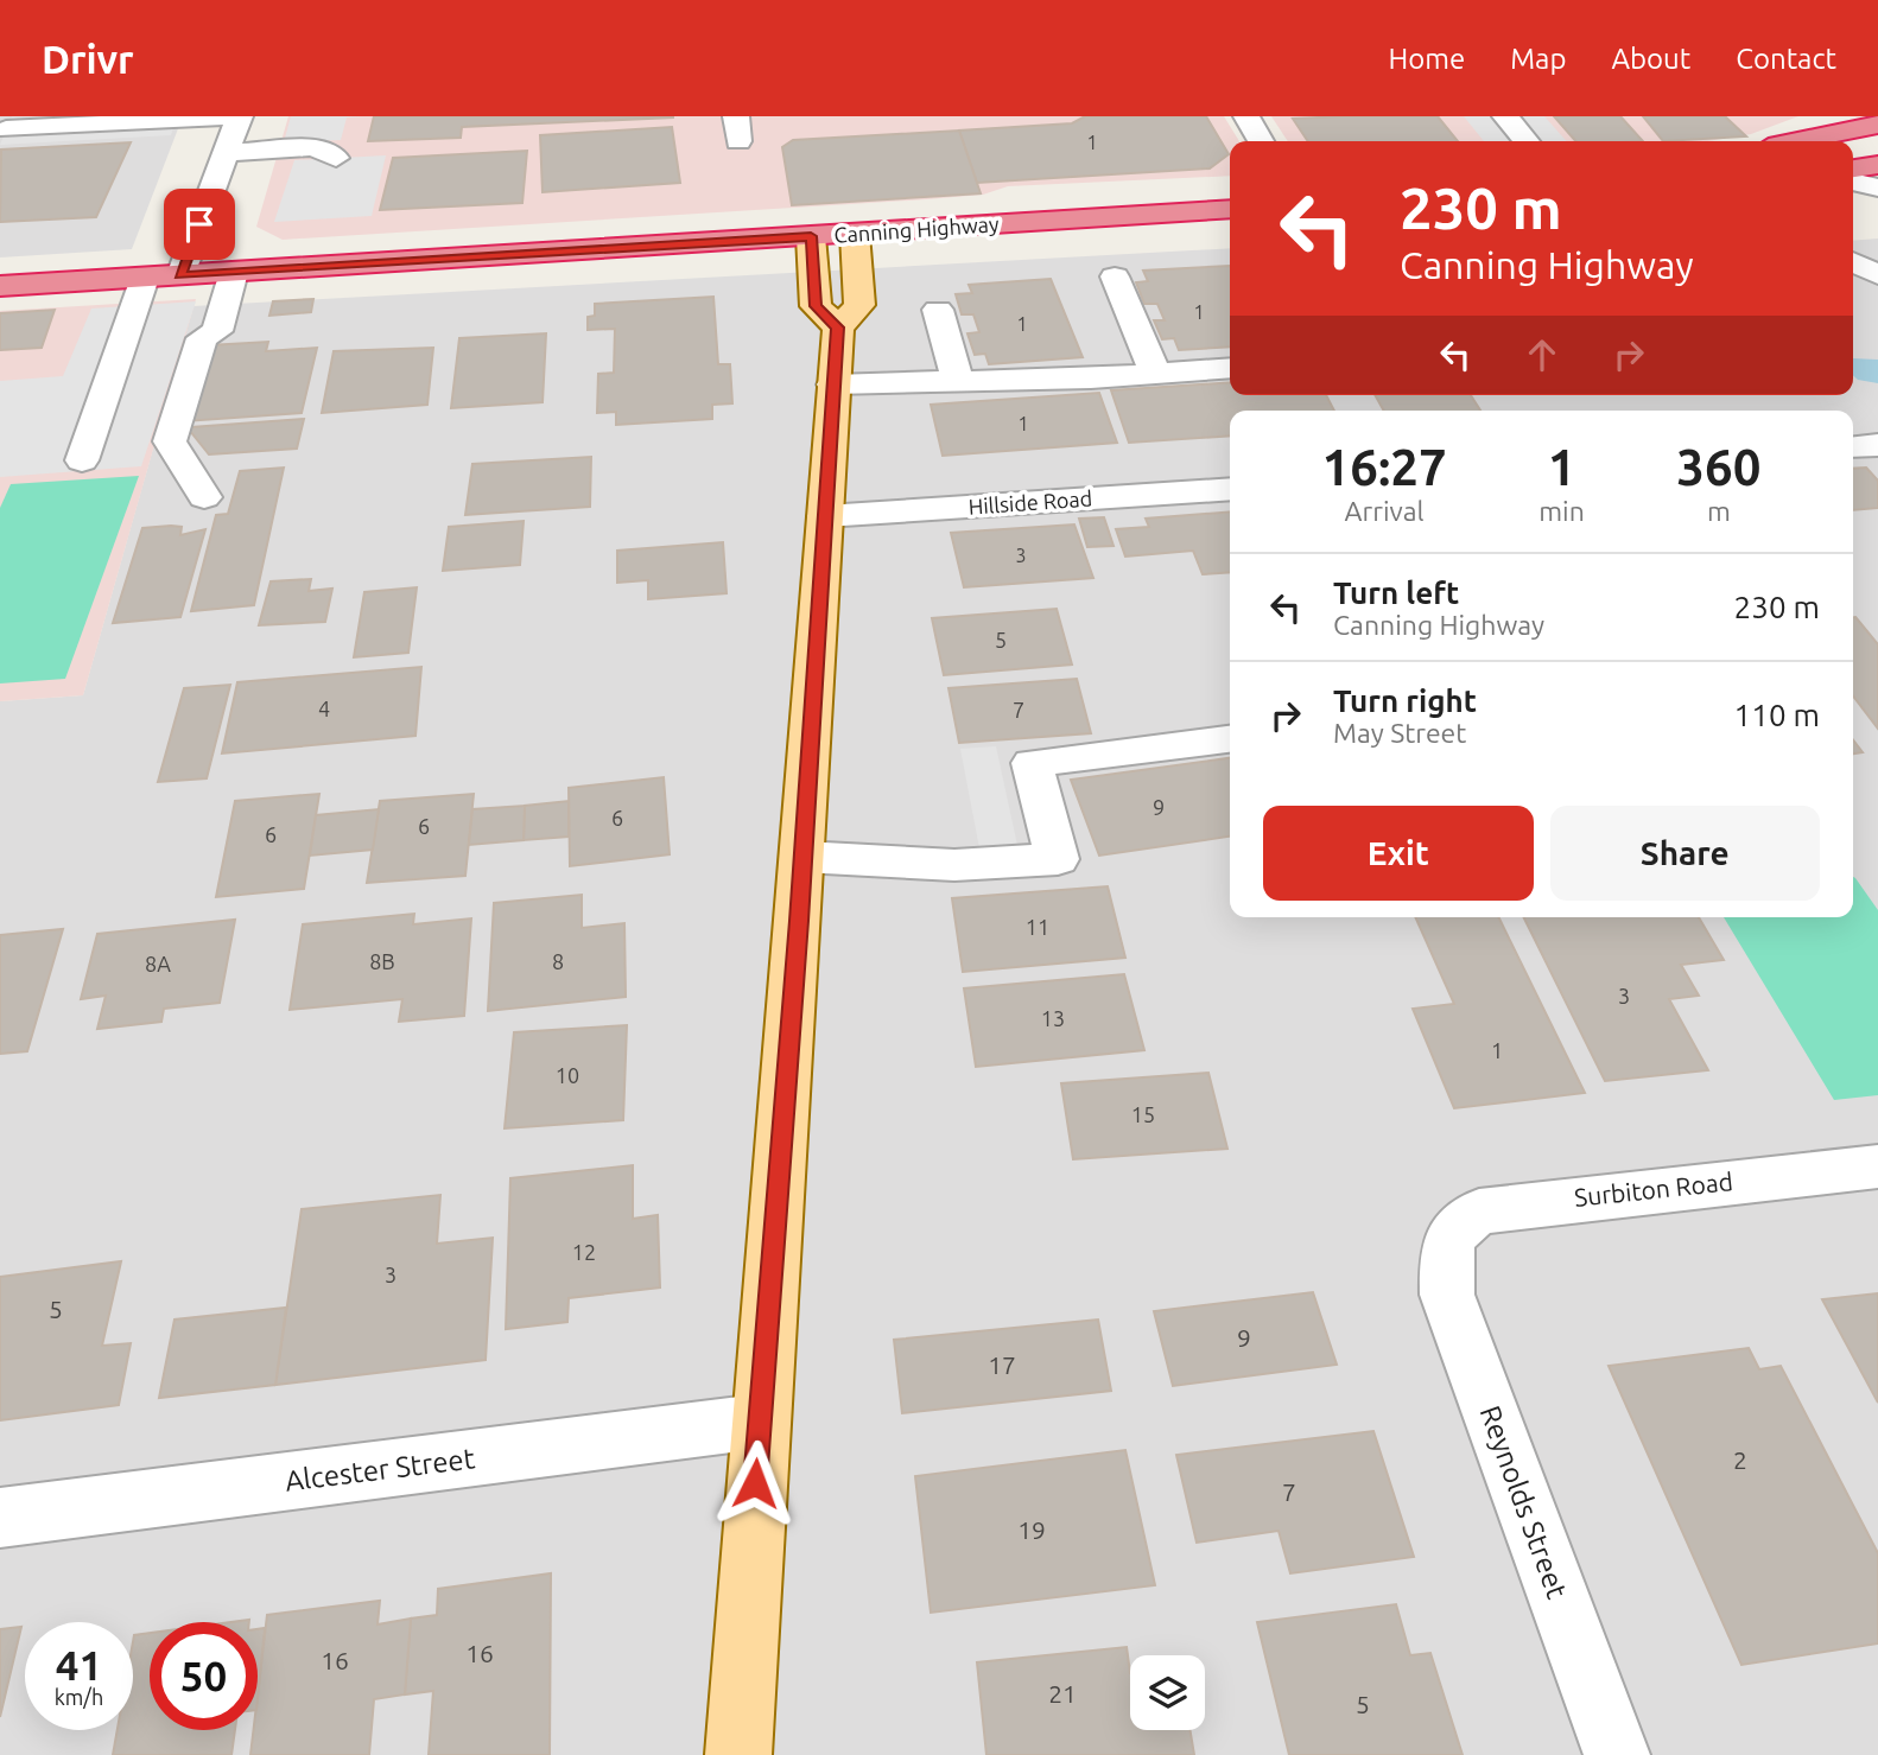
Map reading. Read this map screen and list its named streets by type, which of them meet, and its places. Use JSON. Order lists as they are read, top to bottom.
{
  "streets": {
    "highway": ["Canning Highway"],
    "street": [
      "Hillside Road",
      "Surbiton Road",
      "Alcester Street",
      "Reynolds Street"
    ]
  },
  "crossings": [
    ["Surbiton Road", "Reynolds Street"]
  ],
  "house_numbers": [
    "1",
    "1",
    "1",
    "1",
    "3",
    "5",
    "4",
    "7",
    "9",
    "6",
    "6",
    "6",
    "11",
    "8B",
    "8",
    "8A",
    "3",
    "13",
    "1",
    "10",
    "15",
    "12",
    "3",
    "5",
    "9",
    "17",
    "2",
    "7",
    "19",
    "16",
    "16",
    "21",
    "5"
  ],
  "page": {
    "header": "Drivr",
    "nav": [
      "Home",
      "Map",
      "About",
      "Contact"
    ],
    "turn": ["230 m", "Canning Highway"],
    "eta": [
      "16:27",
      "Arrival",
      "1",
      "min",
      "360",
      "m"
    ],
    "list": [
      {
        "name": "Turn left",
        "note": "Canning Highway",
        "value": "230 m"
      },
      {
        "name": "Turn right",
        "note": "May Street",
        "value": "110 m"
      }
    ],
    "buttons": ["Exit", "Share"],
    "speed": "41 km/h",
    "limit": "50"
  }
}
